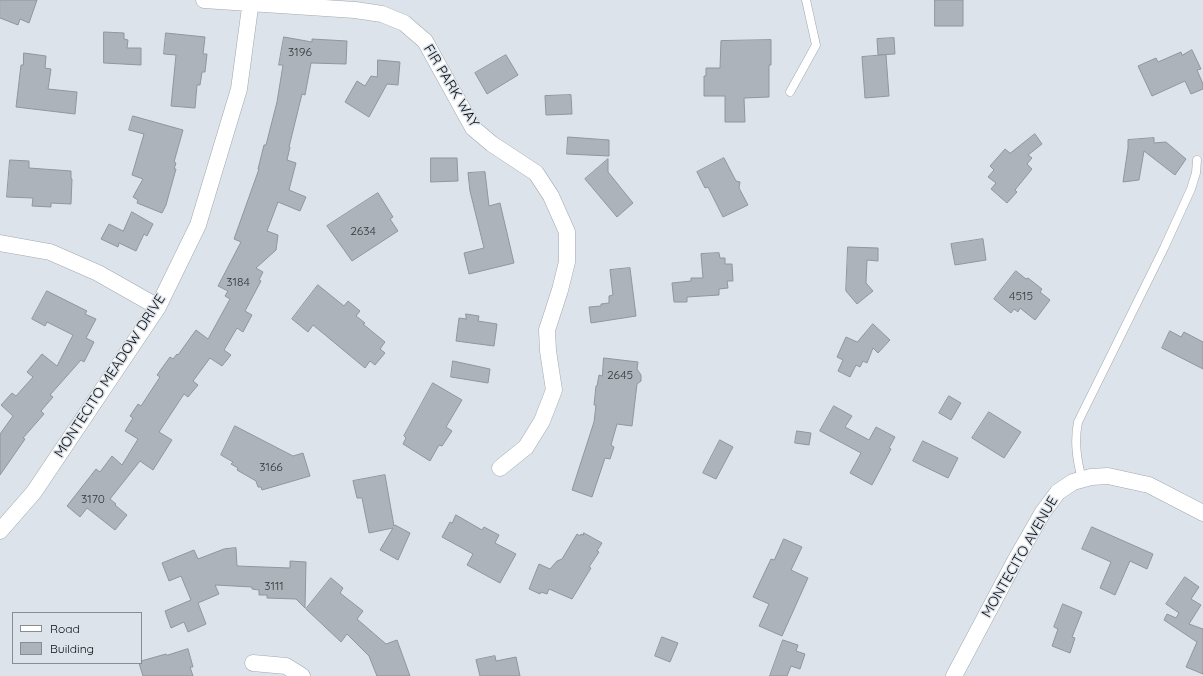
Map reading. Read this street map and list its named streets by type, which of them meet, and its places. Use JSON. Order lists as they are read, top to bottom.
{
  "streets": {
    "street": ["FIR PARK WAY", "MONTECITO MEADOW DRIVE", "MONTECITO AVENUE"]
  },
  "crossings": [
    ["FIR PARK WAY", "MONTECITO MEADOW DRIVE"]
  ],
  "house_numbers": [
    "3196",
    "2634",
    "3184",
    "4515",
    "2645",
    "3166",
    "3170",
    "3111"
  ],
  "legend": ["Road", "Building"]
}
